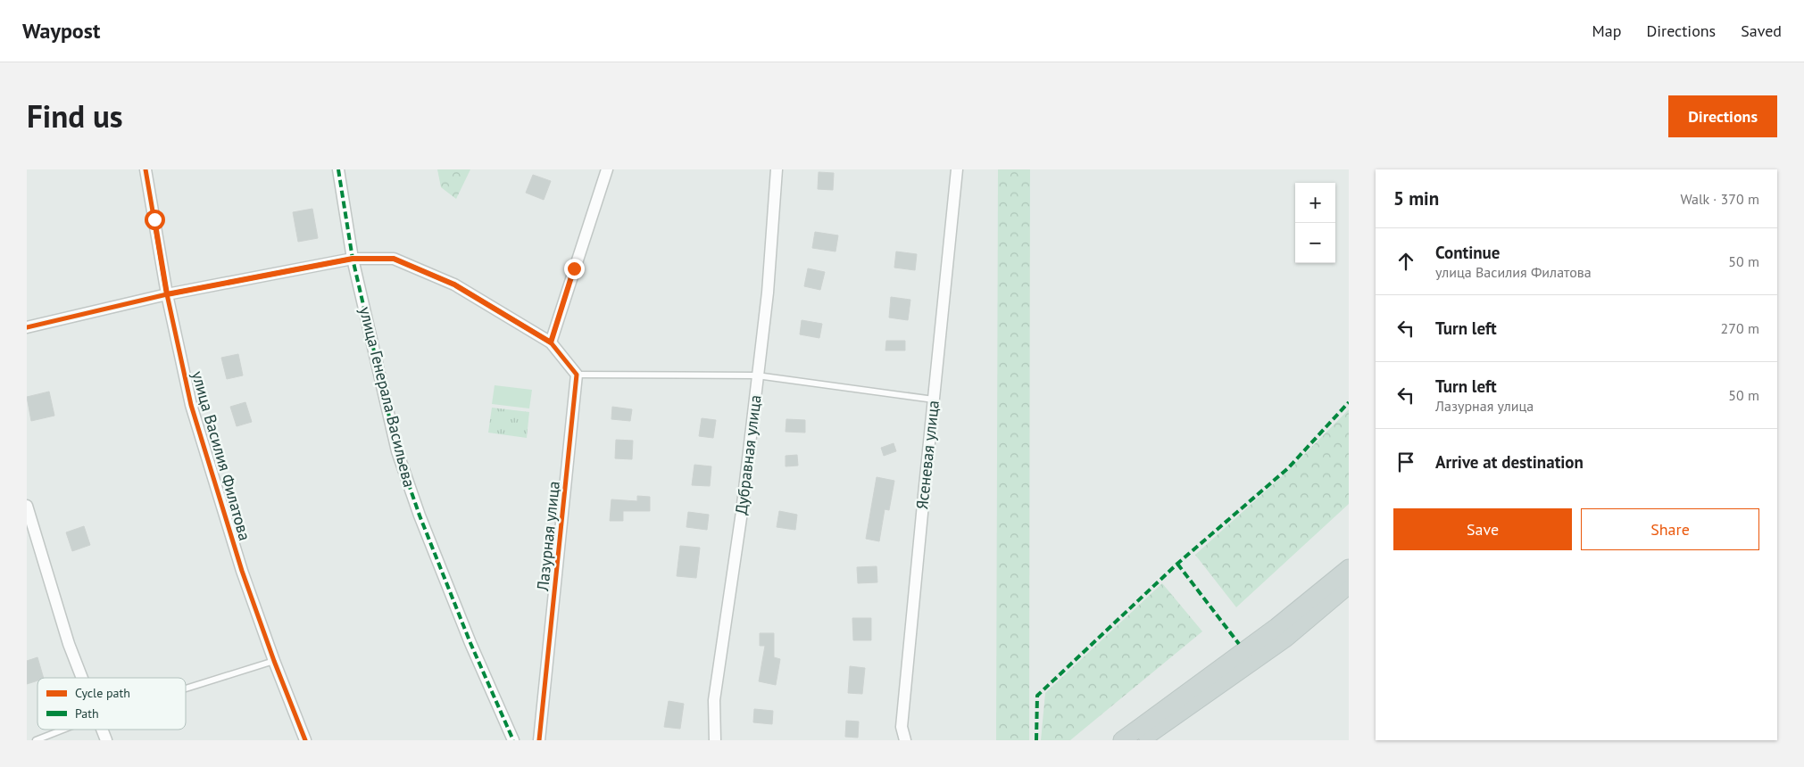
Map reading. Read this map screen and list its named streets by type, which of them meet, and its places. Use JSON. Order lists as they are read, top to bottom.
{
  "streets": {
    "street": [
      "улица Генерала Васильева",
      "Дубравная улица",
      "Ясеневая улица",
      "улица Василия Филатова",
      "Лазурная улица"
    ]
  },
  "legend": ["Cycle path", "Path"],
  "page": {
    "header": "Waypost",
    "nav": ["Map", "Directions", "Saved"],
    "title": "Find us",
    "buttons": [
      "Directions",
      ["Save", "Share"]
    ],
    "heading": ["5 min", "Walk · 370 m"],
    "map_buttons": ["+", "−"],
    "list": [
      ["Continue", "улица Василия Филатова", "50 m"],
      ["Turn left", "270 m"],
      ["Turn left", "Лазурная улица", "50 m"],
      "Arrive at destination"
    ]
  }
}
